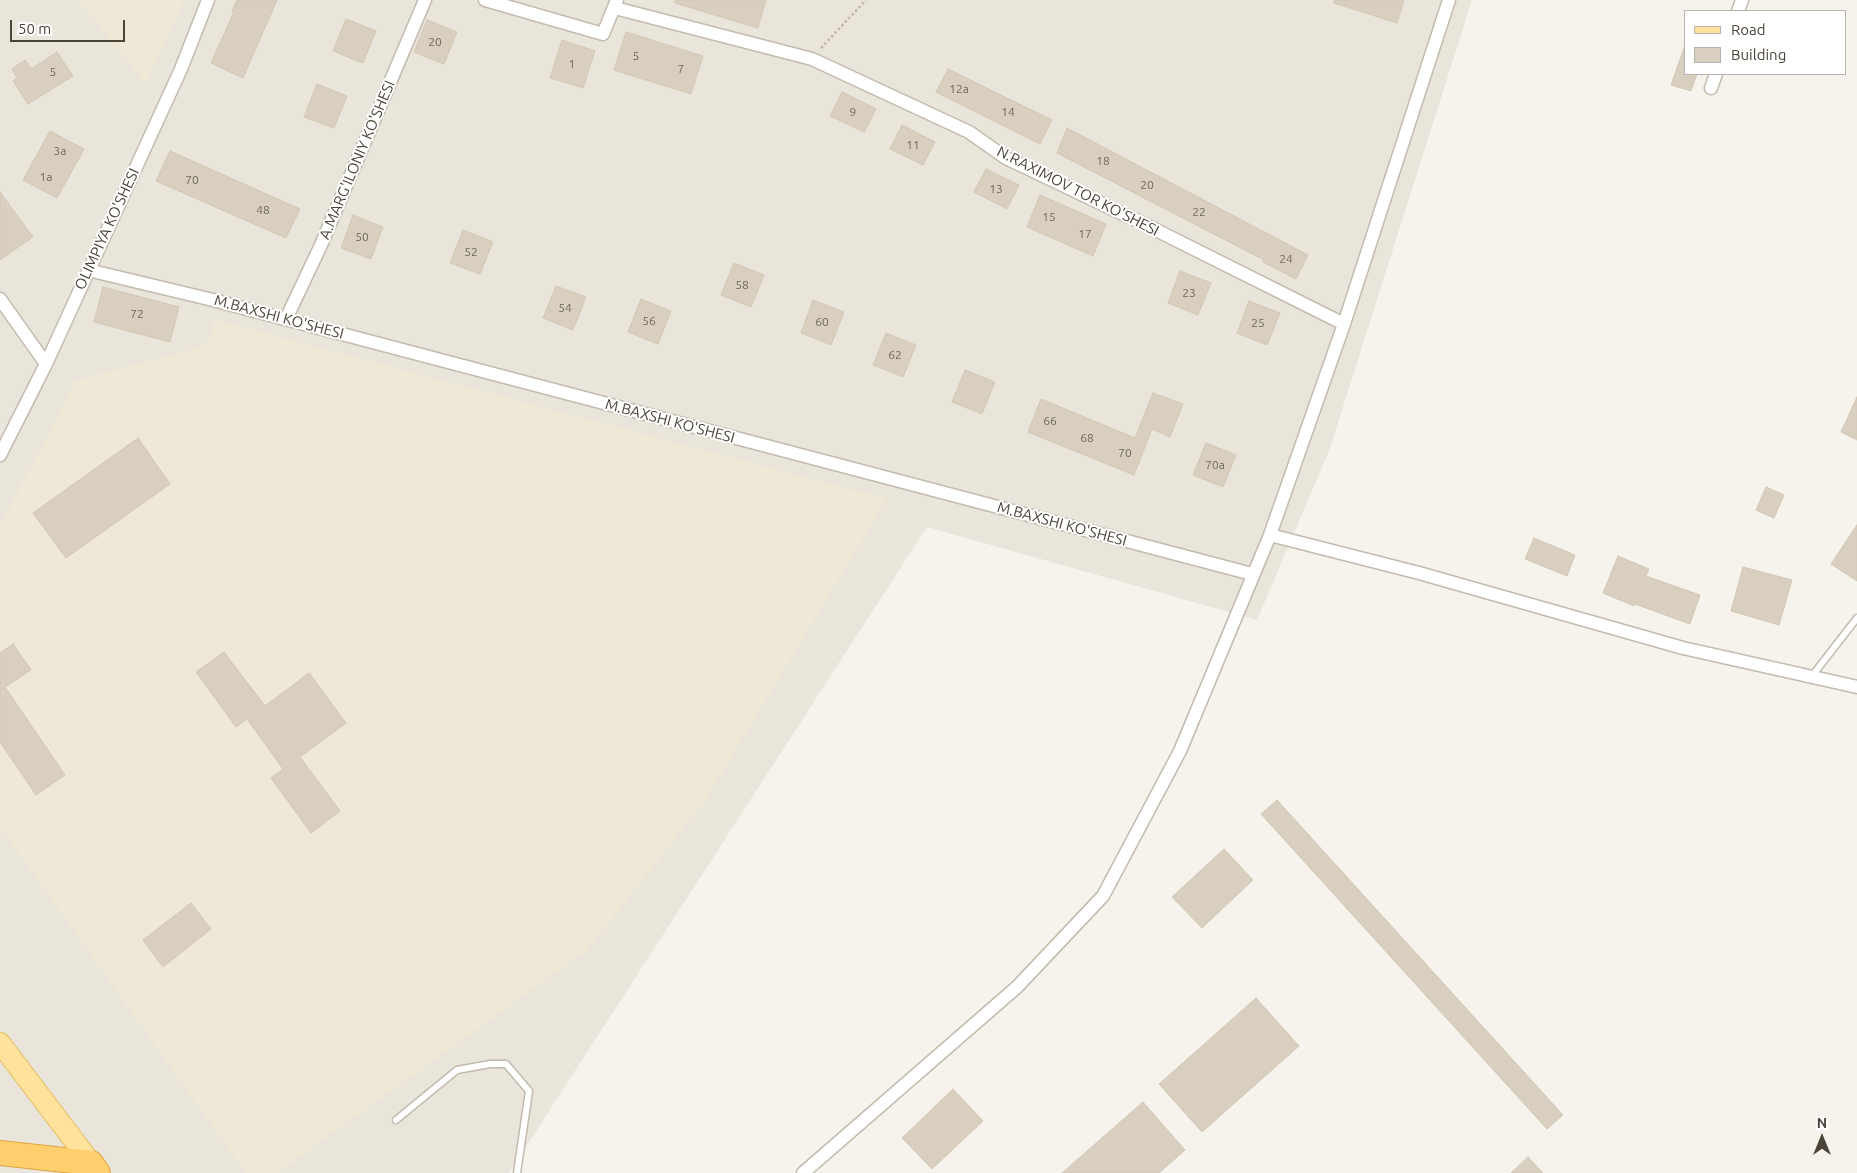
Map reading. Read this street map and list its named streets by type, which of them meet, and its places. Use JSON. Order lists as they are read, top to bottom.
{
  "streets": {
    "street": [
      "A.MARG'ILONIY KO'SHESI",
      "N.RAXIMOV TOR KO'SHESI",
      "OLIMPIYA KO'SHESI",
      "M.BAXSHI KO'SHESI"
    ]
  },
  "crossings": [
    ["A.MARG'ILONIY KO'SHESI", "M.BAXSHI KO'SHESI"],
    ["OLIMPIYA KO'SHESI", "M.BAXSHI KO'SHESI"]
  ],
  "house_numbers": [
    "20",
    "5",
    "1",
    "7",
    "5",
    "12a",
    "9",
    "14",
    "11",
    "3a",
    "18",
    "1a",
    "70",
    "20",
    "13",
    "48",
    "22",
    "15",
    "17",
    "50",
    "52",
    "24",
    "58",
    "23",
    "54",
    "72",
    "56",
    "60",
    "25",
    "62",
    "66",
    "68",
    "70",
    "70a"
  ],
  "legend": ["Road", "Building"],
  "scale_bar": "50 m",
  "north": "top"
}
